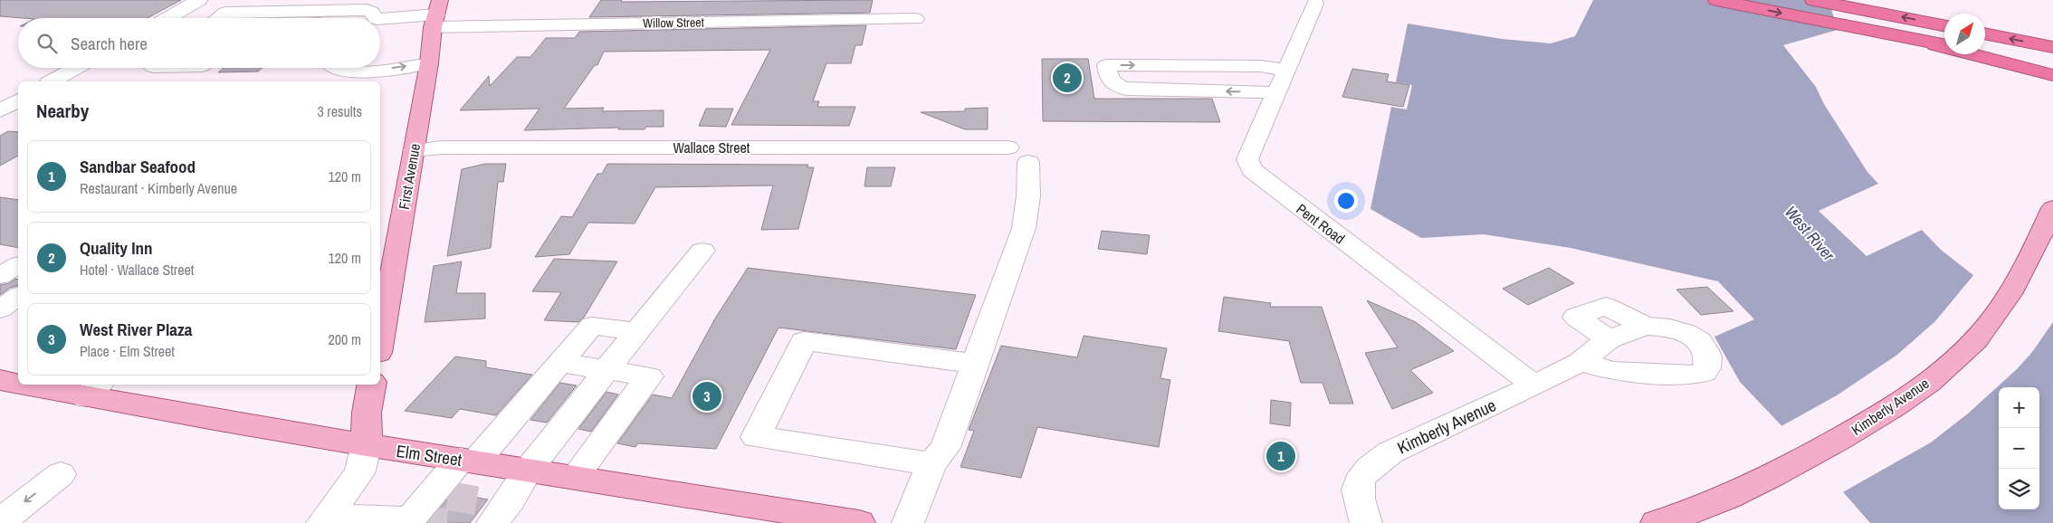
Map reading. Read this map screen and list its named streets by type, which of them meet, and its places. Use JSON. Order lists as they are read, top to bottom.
{
  "streets": {
    "main road": ["First Avenue", "Kimberly Avenue", "Elm Street"],
    "street": ["Willow Street", "Wallace Street", "Pent Road"]
  },
  "crossings": [
    ["Willow Street", "First Avenue"],
    ["Wallace Street", "First Avenue"],
    ["Pent Road", "Kimberly Avenue"]
  ],
  "water": ["West River"],
  "north": "top right",
  "page": {
    "search": "Search here",
    "pins": ["2", "3", "1"],
    "heading": ["Nearby", "3 results"],
    "list": [
      {
        "mark": "1",
        "name": "Sandbar Seafood",
        "note": "Restaurant · Kimberly Avenue",
        "value": "120 m"
      },
      {
        "mark": "2",
        "name": "Quality Inn",
        "note": "Hotel · Wallace Street",
        "value": "120 m"
      },
      {
        "mark": "3",
        "name": "West River Plaza",
        "note": "Place · Elm Street",
        "value": "200 m"
      }
    ],
    "map_buttons": ["+", "−"]
  }
}
